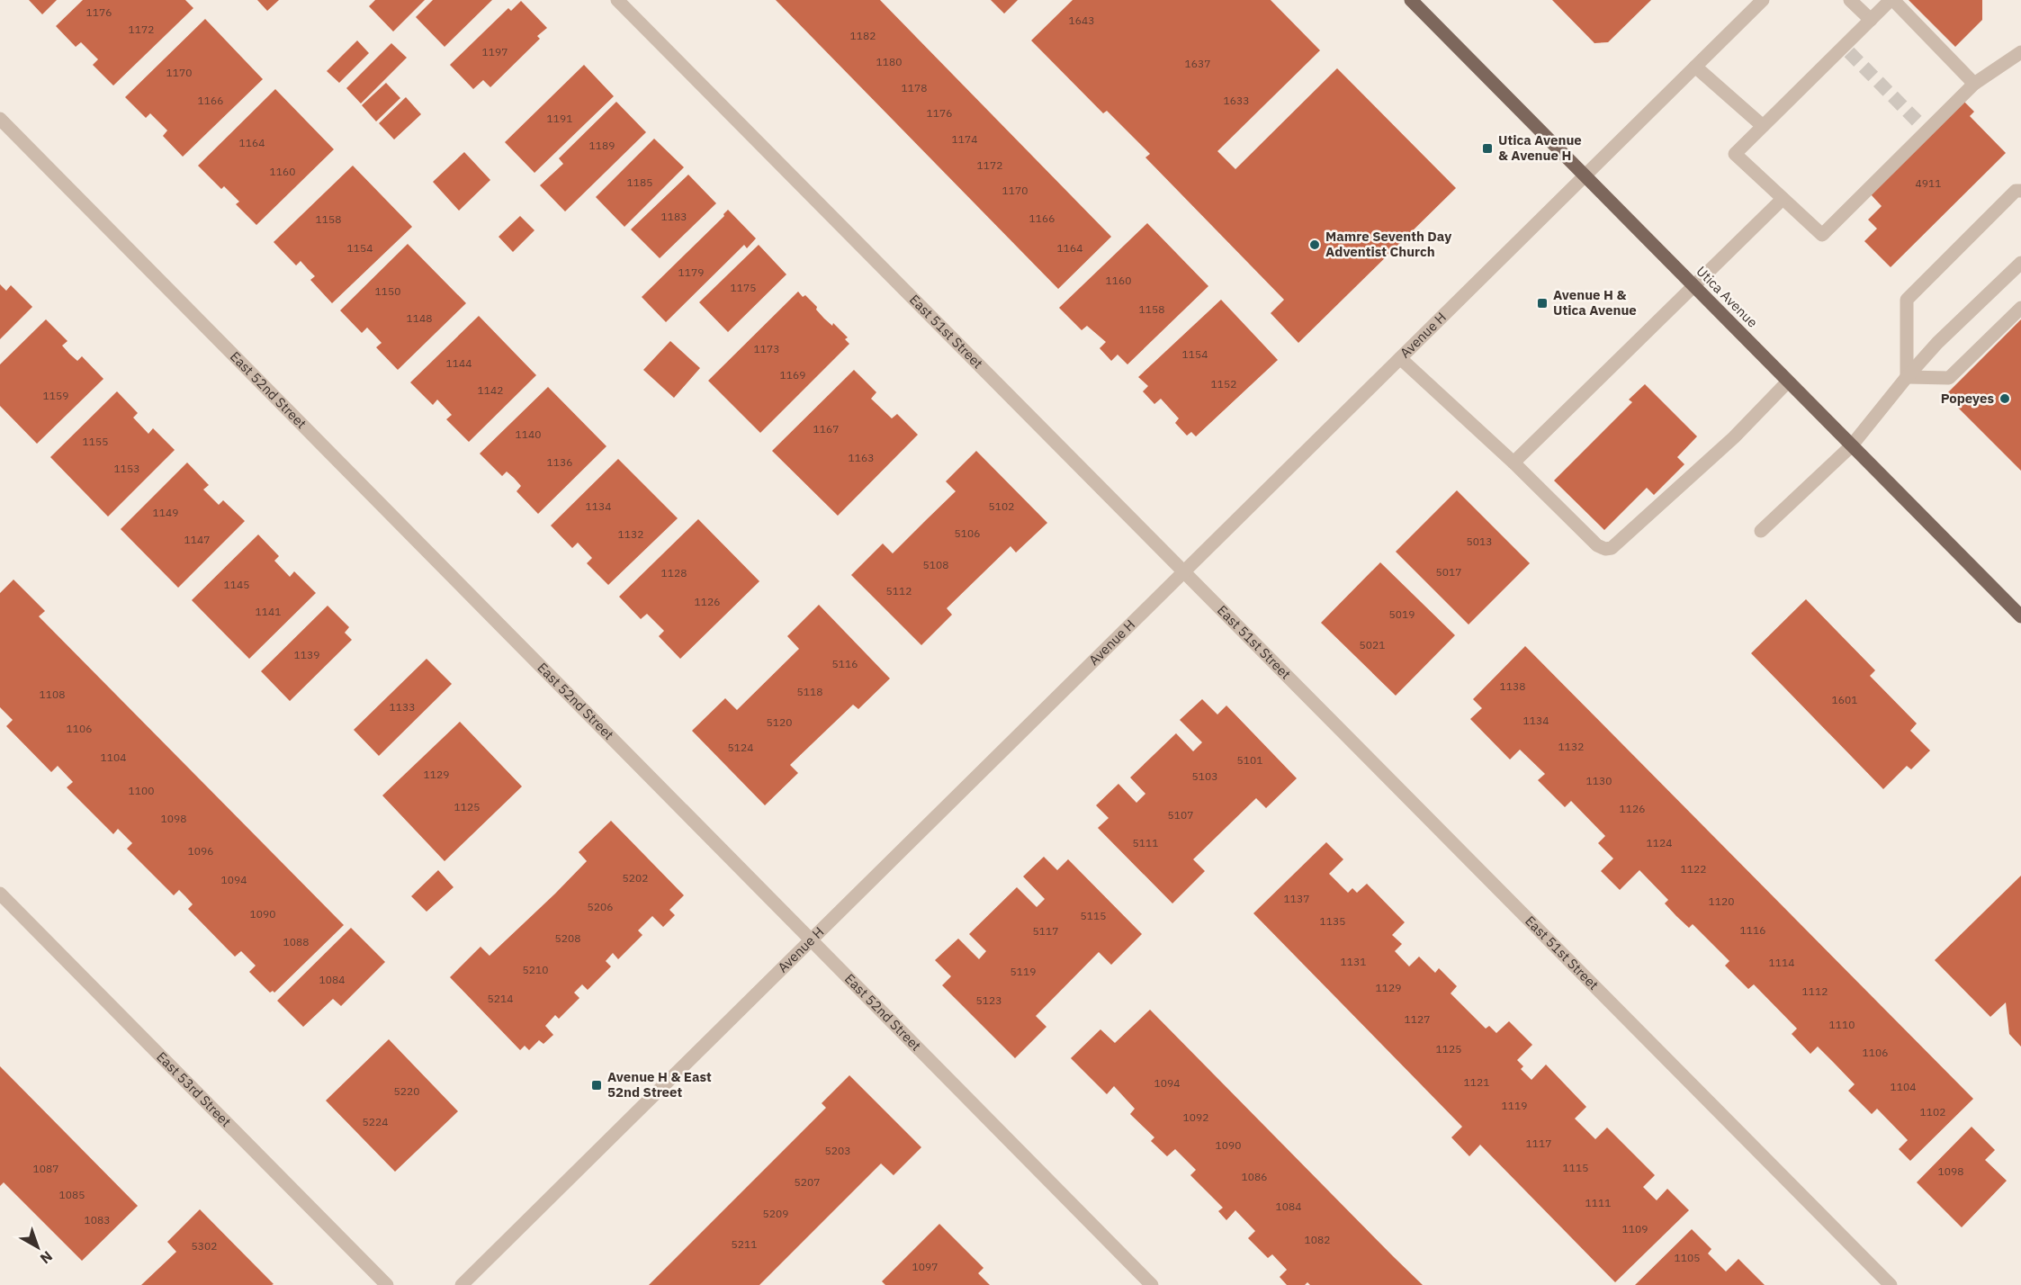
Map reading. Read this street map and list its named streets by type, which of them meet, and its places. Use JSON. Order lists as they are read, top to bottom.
{
  "streets": {
    "main road": ["Utica Avenue"],
    "street": [
      "East 51st Street",
      "Avenue H",
      "East 52nd Street",
      "East 53rd Street"
    ]
  },
  "crossings": [
    ["Utica Avenue", "Avenue H"],
    ["East 51st Street", "Avenue H"],
    ["Avenue H", "East 52nd Street"]
  ],
  "places": {
    "transit": ["Utica Avenue & Avenue H", "Avenue H & Utica Avenue", "Avenue H & East 52nd Street"],
    "other": ["Mamre Seventh Day Adventist Church", "Popeyes"]
  },
  "house_numbers": [
    "1176",
    "1643",
    "1172",
    "1182",
    "1197",
    "1180",
    "1637",
    "1170",
    "1178",
    "1166",
    "1633",
    "1176",
    "1191",
    "1174",
    "1164",
    "1189",
    "1172",
    "1160",
    "1185",
    "4911",
    "1170",
    "1183",
    "1166",
    "1158",
    "1154",
    "1164",
    "1179",
    "1160",
    "1175",
    "1150",
    "1158",
    "1148",
    "1173",
    "1154",
    "1144",
    "1169",
    "1152",
    "1142",
    "1159",
    "1167",
    "1140",
    "1155",
    "1163",
    "1136",
    "1153",
    "1134",
    "5102",
    "1149",
    "5106",
    "1132",
    "1147",
    "5013",
    "5108",
    "5017",
    "1128",
    "1145",
    "5112",
    "1126",
    "1141",
    "5019",
    "5021",
    "1139",
    "5116",
    "1138",
    "5118",
    "1108",
    "1601",
    "1133",
    "1134",
    "5120",
    "1106",
    "1132",
    "5124",
    "1104",
    "5101",
    "1129",
    "5103",
    "1130",
    "1100",
    "1125",
    "1126",
    "5107",
    "1098",
    "5111",
    "1124",
    "1096",
    "1122",
    "5202",
    "1094",
    "1137",
    "1120",
    "5206",
    "1090",
    "5115",
    "1135",
    "1116",
    "5117",
    "5208",
    "1088",
    "1131",
    "1114",
    "5210",
    "5119",
    "1084",
    "1129",
    "1112",
    "5214",
    "5123",
    "1127",
    "1110",
    "1125",
    "1106",
    "1121",
    "1094",
    "1104",
    "5220",
    "1119",
    "1102",
    "1092",
    "5224",
    "1117",
    "1090",
    "5203",
    "1115",
    "1087",
    "1098",
    "1086",
    "5207",
    "1085",
    "1111",
    "1084",
    "5209",
    "1083",
    "1109",
    "1082",
    "5211",
    "5302",
    "1105",
    "1097"
  ],
  "north": "bottom right"
}
